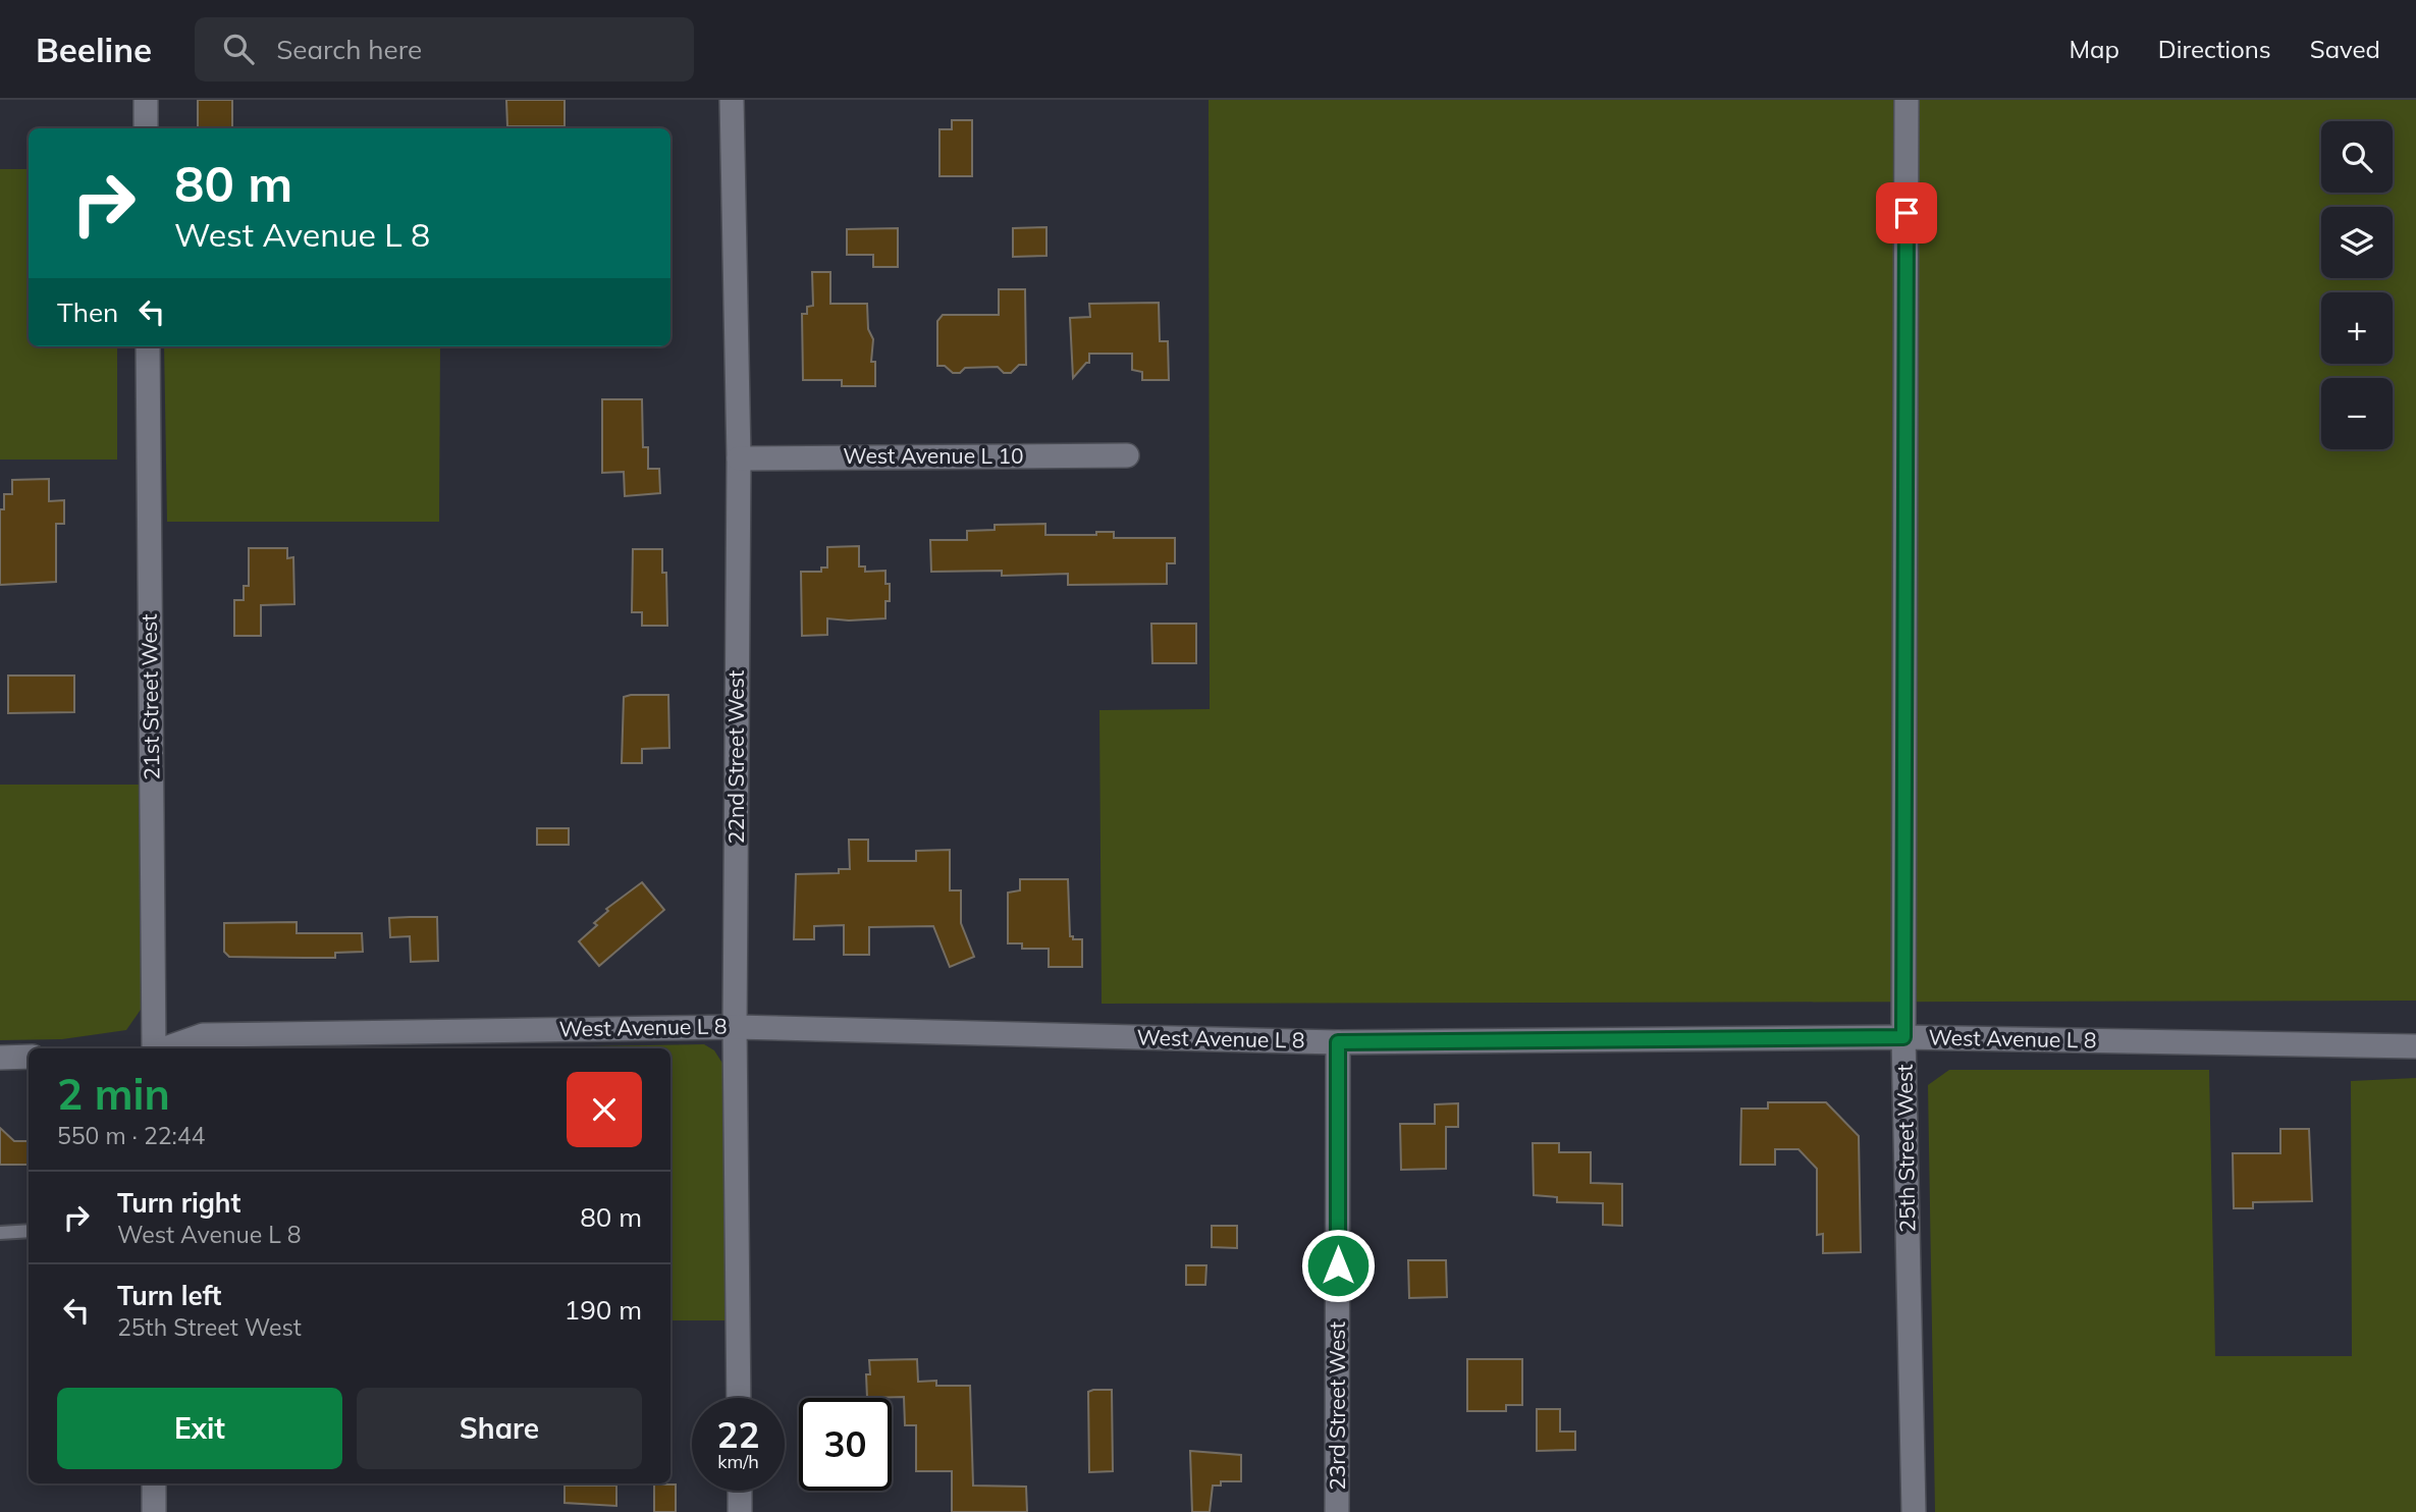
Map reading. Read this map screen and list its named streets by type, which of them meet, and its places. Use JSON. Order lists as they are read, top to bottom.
{
  "streets": {
    "street": [
      "West Avenue L 10",
      "21st Street West",
      "22nd Street West",
      "West Avenue L 8",
      "25th Street West",
      "23rd Street West"
    ]
  },
  "crossings": [
    ["West Avenue L 10", "22nd Street West"],
    ["22nd Street West", "West Avenue L 8"],
    ["West Avenue L 8", "25th Street West"],
    ["West Avenue L 8", "23rd Street West"]
  ],
  "page": {
    "header": "Beeline",
    "search": "Search here",
    "nav": ["Map", "Directions", "Saved"],
    "map_buttons": ["+", "−"],
    "turn": ["80 m", "West Avenue L 8"],
    "then": "Then",
    "heading": ["2 min", "550 m · 22:44"],
    "list": [
      {
        "name": "Turn right",
        "note": "West Avenue L 8",
        "value": "80 m"
      },
      {
        "name": "Turn left",
        "note": "25th Street West",
        "value": "190 m"
      }
    ],
    "buttons": ["Exit", "Share"],
    "speed": "22 km/h",
    "limit": "30"
  }
}
